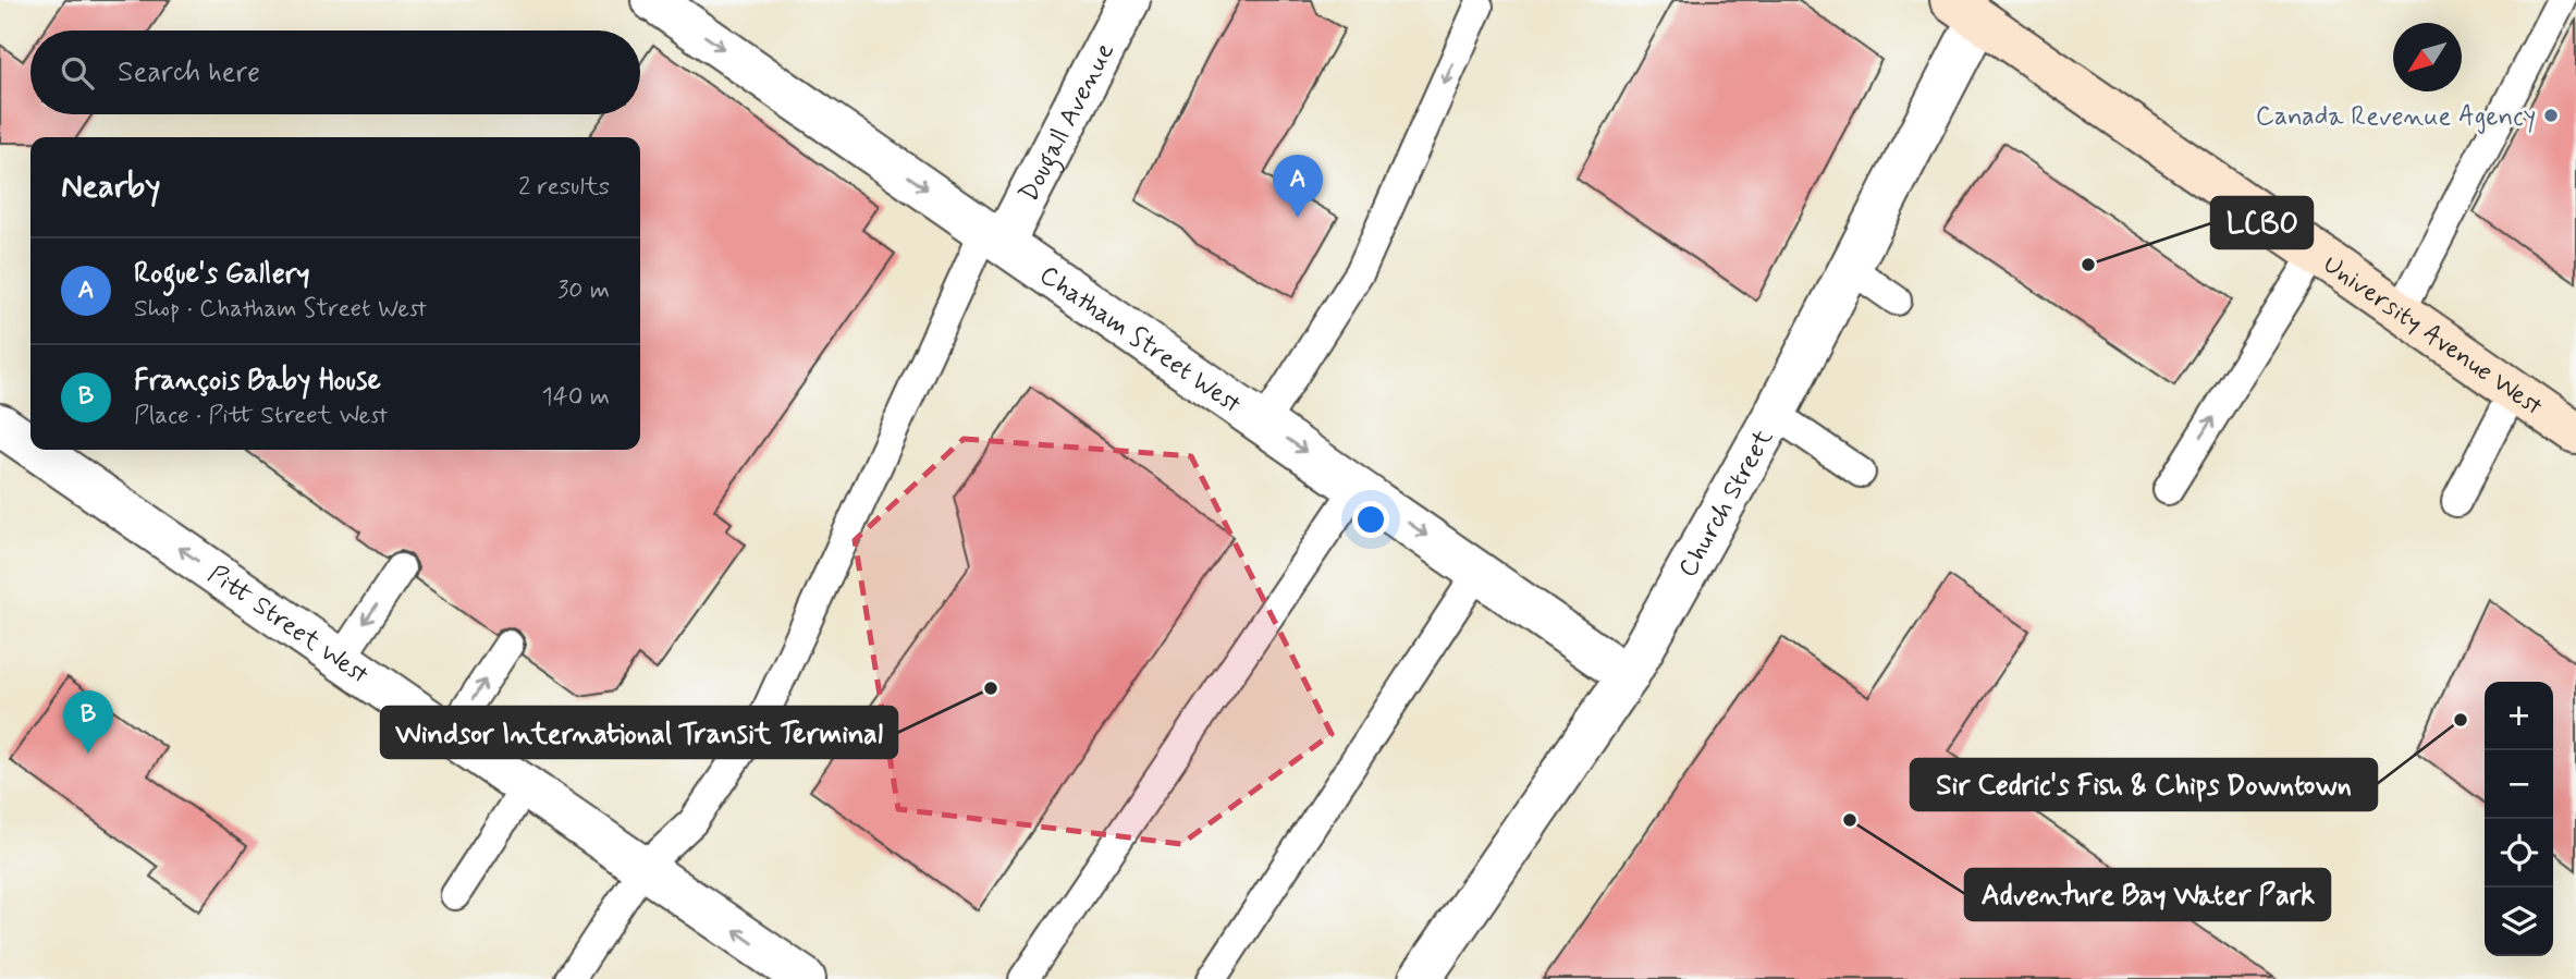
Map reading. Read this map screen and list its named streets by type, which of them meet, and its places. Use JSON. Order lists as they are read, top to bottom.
{
  "streets": {
    "main road": ["University Avenue West"],
    "street": [
      "Dougall Avenue",
      "Chatham Street West",
      "Church Street",
      "Pitt Street West"
    ]
  },
  "crossings": [
    ["Dougall Avenue", "Chatham Street West"],
    ["University Avenue West", "Church Street"],
    ["Chatham Street West", "Church Street"]
  ],
  "one_way": ["Chatham Street West", "Pitt Street West"],
  "places": [
    "Canada Revenue Agency",
    "LCBO",
    "Windsor International Transit Terminal",
    "Sir Cedric's Fish & Chips Downtown",
    "Adventure Bay Water Park"
  ],
  "north": "bottom left",
  "page": {
    "search": "Search here",
    "heading": ["Nearby", "2 results"],
    "pins": ["A", "B"],
    "list": [
      {
        "mark": "A",
        "name": "Rogue's Gallery",
        "note": "Shop · Chatham Street West",
        "value": "30 m"
      },
      {
        "mark": "B",
        "name": "François Baby House",
        "note": "Place · Pitt Street West",
        "value": "140 m"
      }
    ],
    "map_buttons": ["+", "−"]
  }
}
